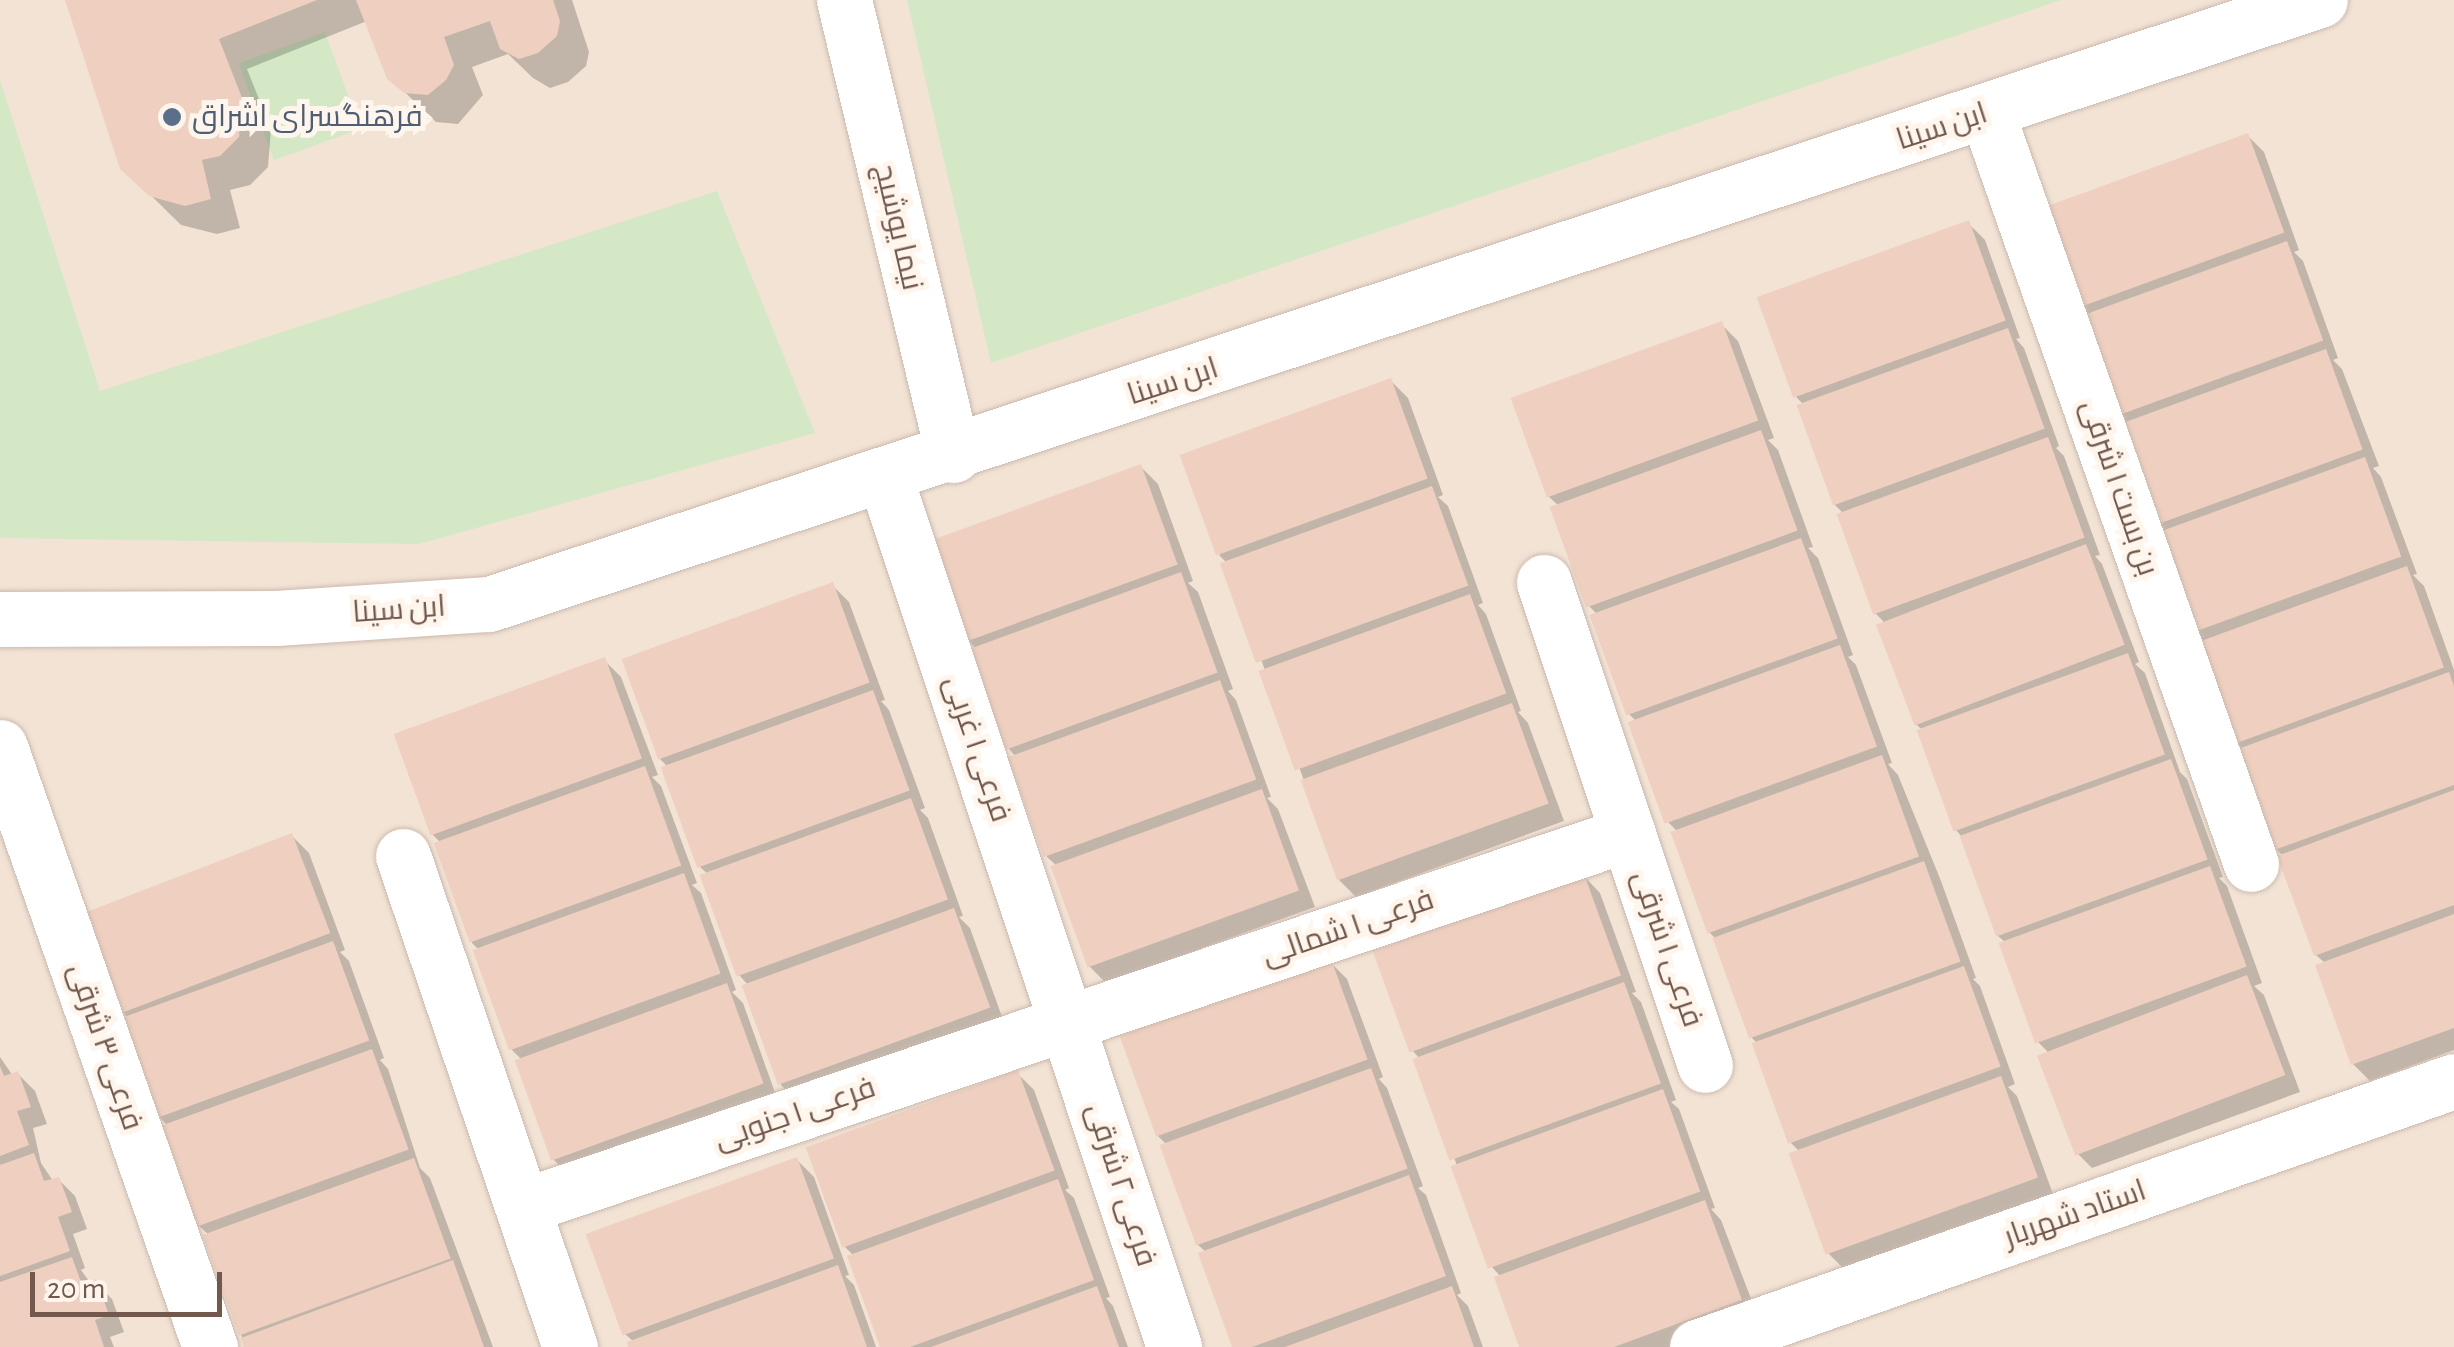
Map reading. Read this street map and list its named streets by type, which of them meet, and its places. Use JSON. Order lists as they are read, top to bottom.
{
  "streets": {
    "street": [
      "ابن سینا",
      "نیما یوشیج",
      "بن بست ۱ شرقی",
      "فرعی ۱ غربی",
      "فرعی ۱ شمالی",
      "فرعی ۱ شرقی",
      "فرعی ۳ شرقی",
      "فرعی ۱ جنوبی",
      "فرعی ۲ شرقی",
      "استاد شهریار"
    ]
  },
  "crossings": [
    ["ابن سینا", "نیما یوشیج"],
    ["ابن سینا", "بن بست ۱ شرقی"],
    ["ابن سینا", "فرعی ۱ غربی"],
    ["فرعی ۱ غربی", "فرعی ۱ شمالی"],
    ["فرعی ۱ غربی", "فرعی ۱ جنوبی"],
    ["فرعی ۱ غربی", "فرعی ۲ شرقی"],
    ["فرعی ۱ شمالی", "فرعی ۱ شرقی"],
    ["فرعی ۱ شمالی", "فرعی ۱ جنوبی"],
    ["فرعی ۱ شمالی", "فرعی ۲ شرقی"],
    ["فرعی ۱ جنوبی", "فرعی ۲ شرقی"]
  ],
  "places": ["فرهنگسرای اشراق"],
  "scale_bar": "20 m"
}
